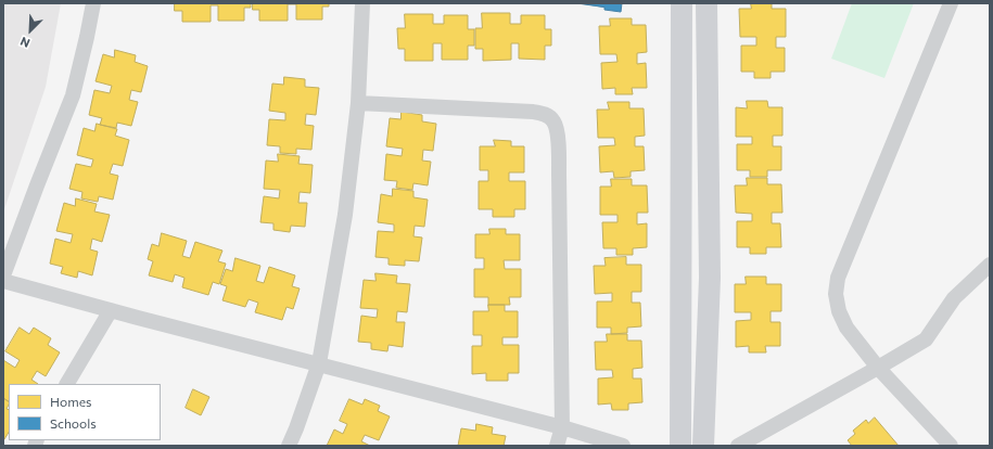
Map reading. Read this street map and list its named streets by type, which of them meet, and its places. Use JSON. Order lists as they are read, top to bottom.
{
  "legend": ["Homes", "Schools"],
  "north": "bottom left"
}
